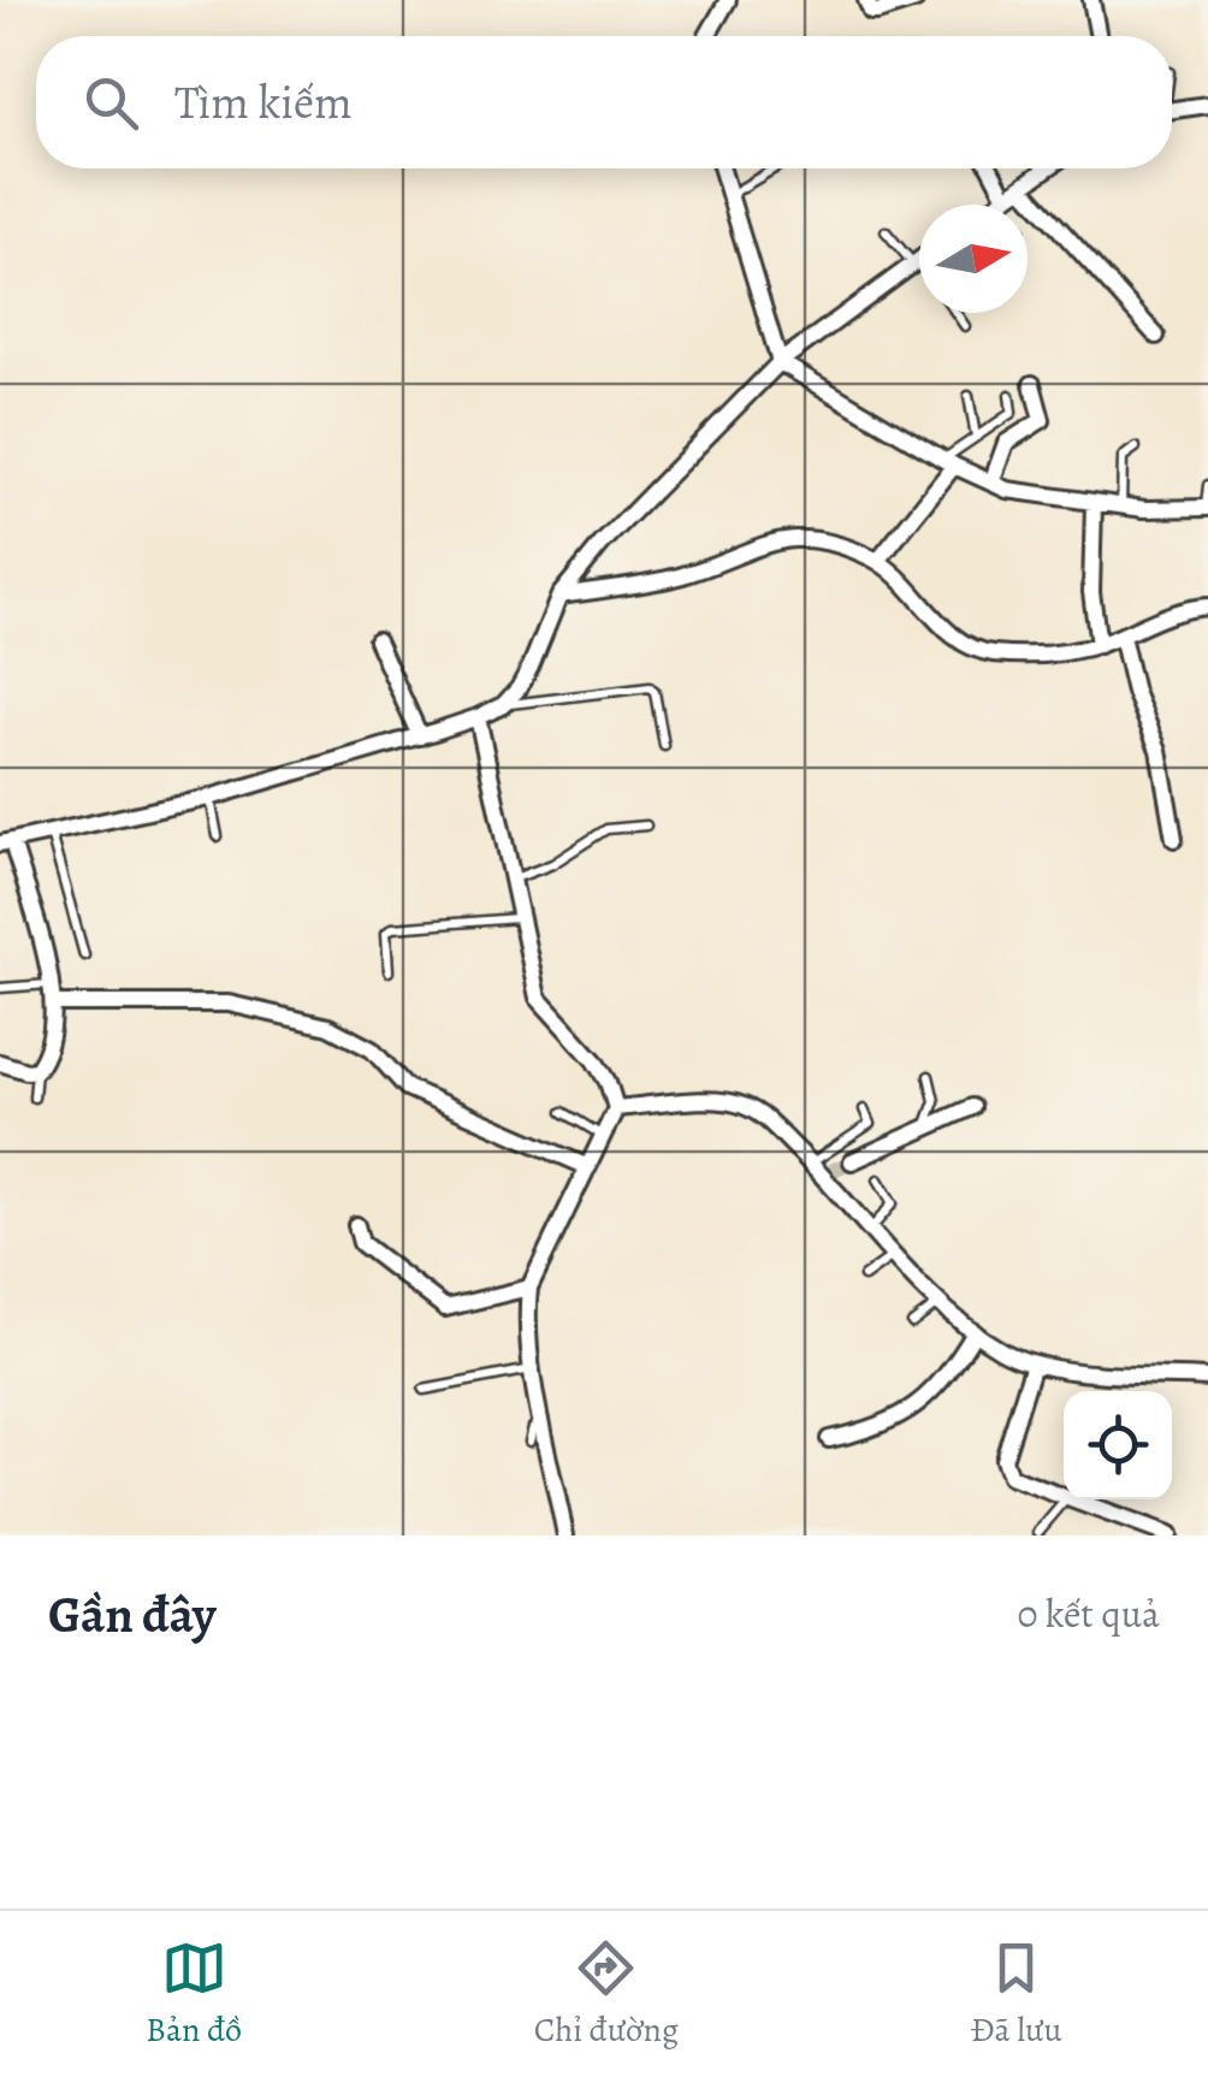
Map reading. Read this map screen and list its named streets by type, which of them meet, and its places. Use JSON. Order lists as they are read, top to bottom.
{
  "north": "right",
  "page": {
    "search": "Tìm kiếm",
    "heading": ["Gần đây", "0 kết quả"],
    "nav": ["Bản đồ", "Chỉ đường", "Đã lưu"]
  }
}
